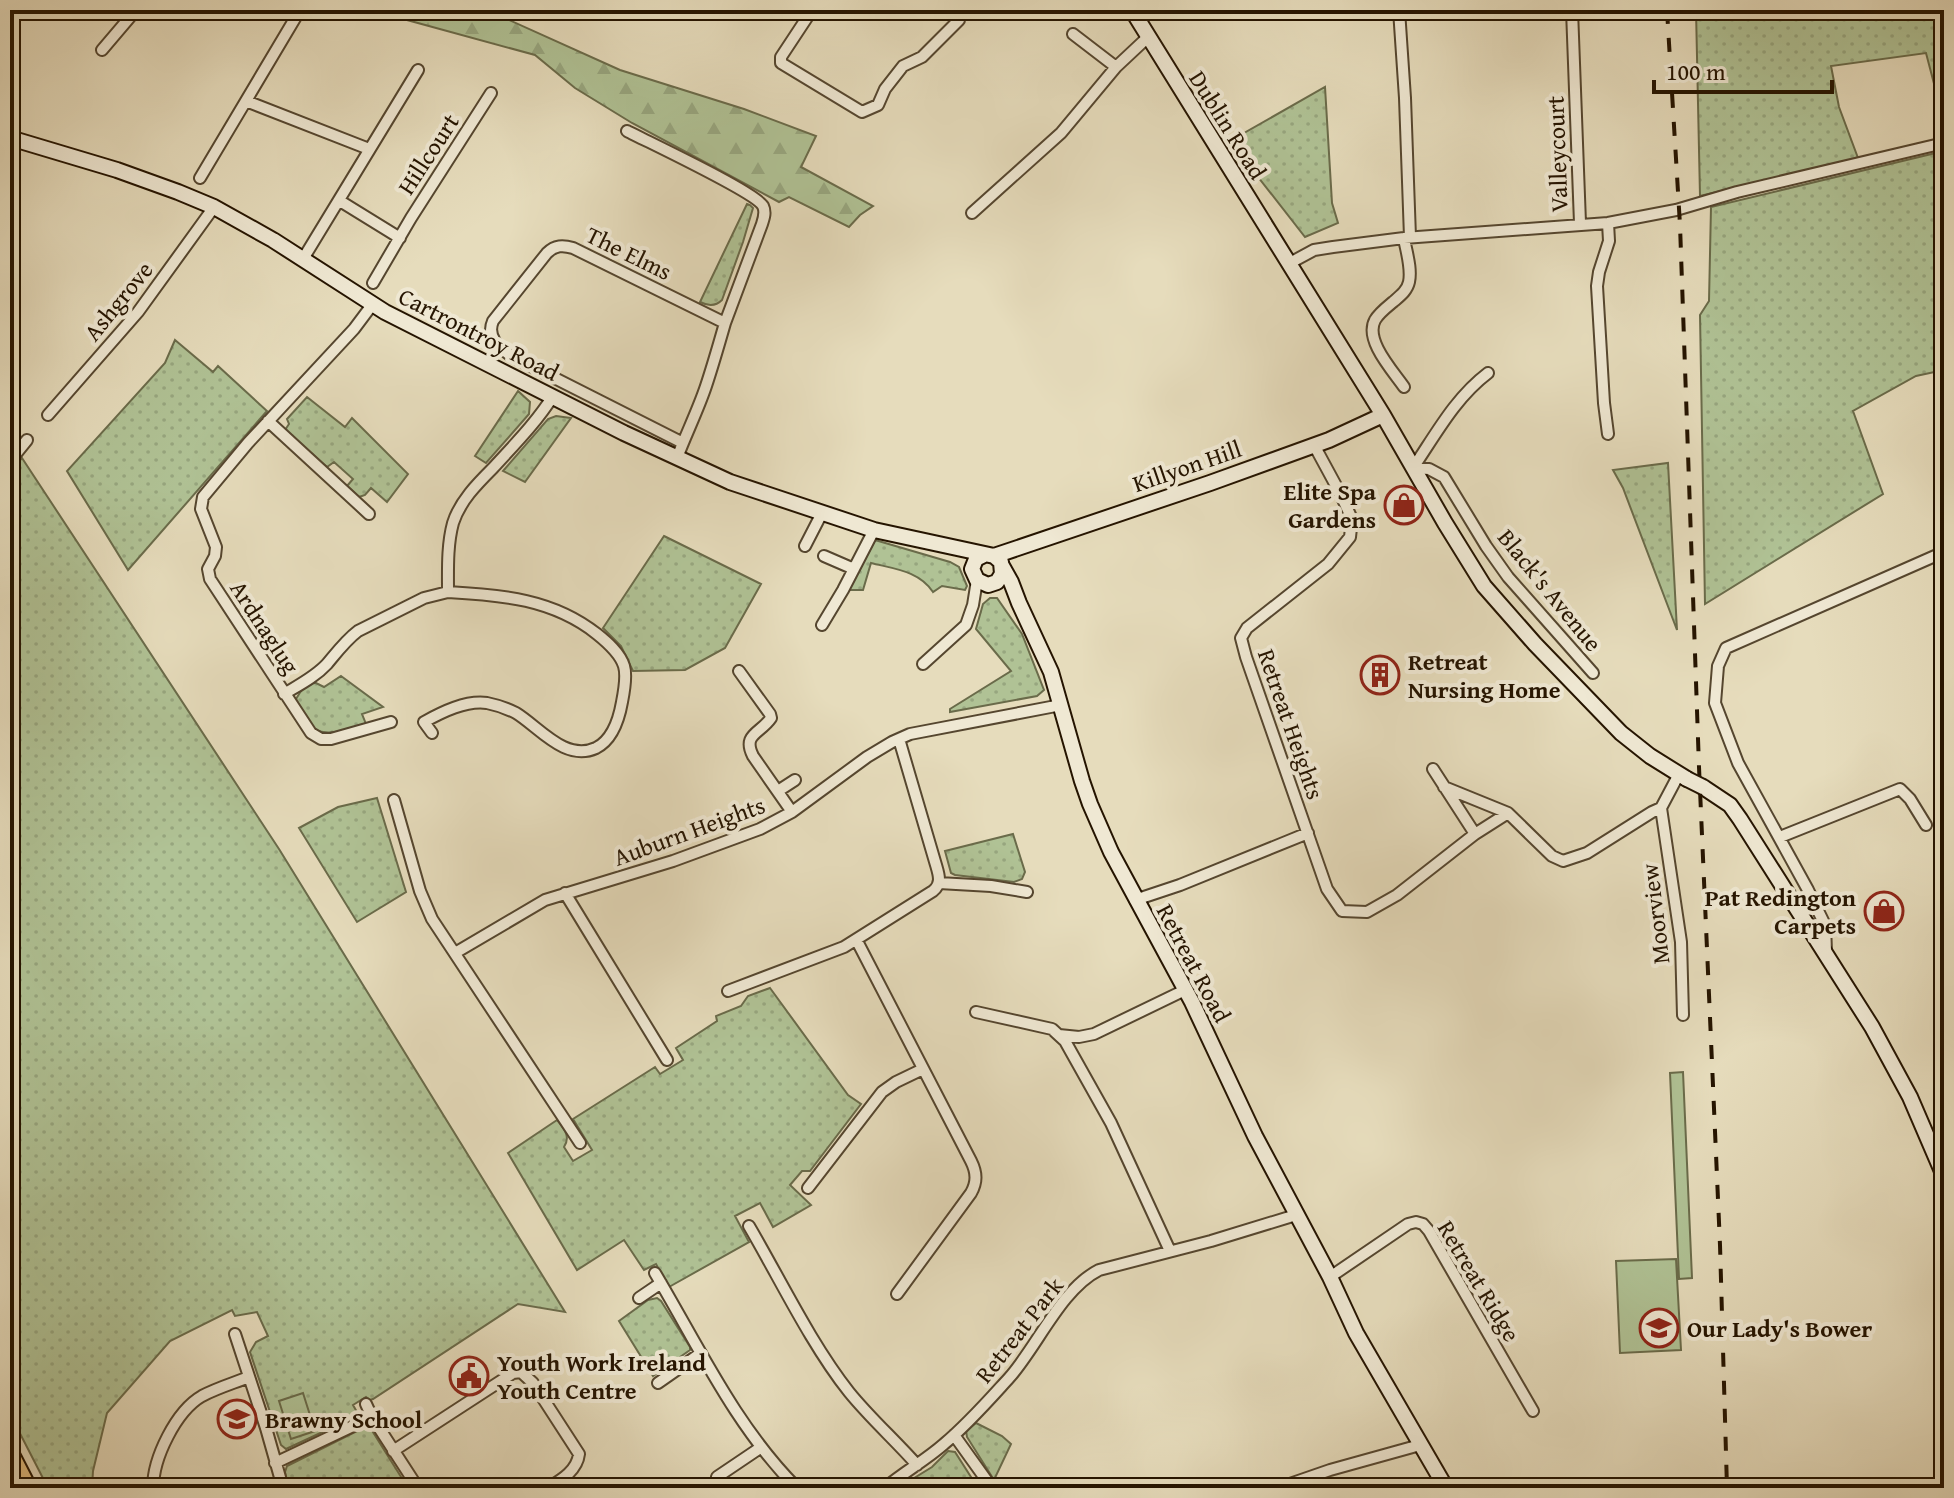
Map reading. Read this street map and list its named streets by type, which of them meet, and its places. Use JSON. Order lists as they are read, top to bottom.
{
  "streets": {
    "street": [
      "Dublin Road",
      "Hillcourt",
      "Valleycourt",
      "The Elms",
      "Ashgrove",
      "Cartrontroy Road",
      "Killyon Hill",
      "Black's Avenue",
      "Ardnaglug",
      "Retreat Heights",
      "Auburn Heights",
      "Moorview",
      "Retreat Road",
      "Retreat Ridge",
      "Retreat Park"
    ]
  },
  "crossings": [
    ["Dublin Road", "Valleycourt"],
    ["Dublin Road", "Killyon Hill"],
    ["Dublin Road", "Black's Avenue"],
    ["Ashgrove", "Cartrontroy Road"],
    ["Cartrontroy Road", "Killyon Hill"],
    ["Cartrontroy Road", "Ardnaglug"],
    ["Cartrontroy Road", "Retreat Road"],
    ["Killyon Hill", "Retreat Heights"],
    ["Killyon Hill", "Retreat Road"],
    ["Retreat Heights", "Retreat Road"],
    ["Auburn Heights", "Retreat Road"],
    ["Retreat Road", "Retreat Ridge"],
    ["Retreat Road", "Retreat Park"]
  ],
  "places": {
    "shop": ["Elite Spa Gardens", "Pat Redington Carpets"],
    "building": ["Retreat Nursing Home"],
    "school or university": ["Our Lady's Bower", "Brawny School"],
    "public building": ["Youth Work Ireland Youth Centre"]
  },
  "scale_bar": "100 m"
}
